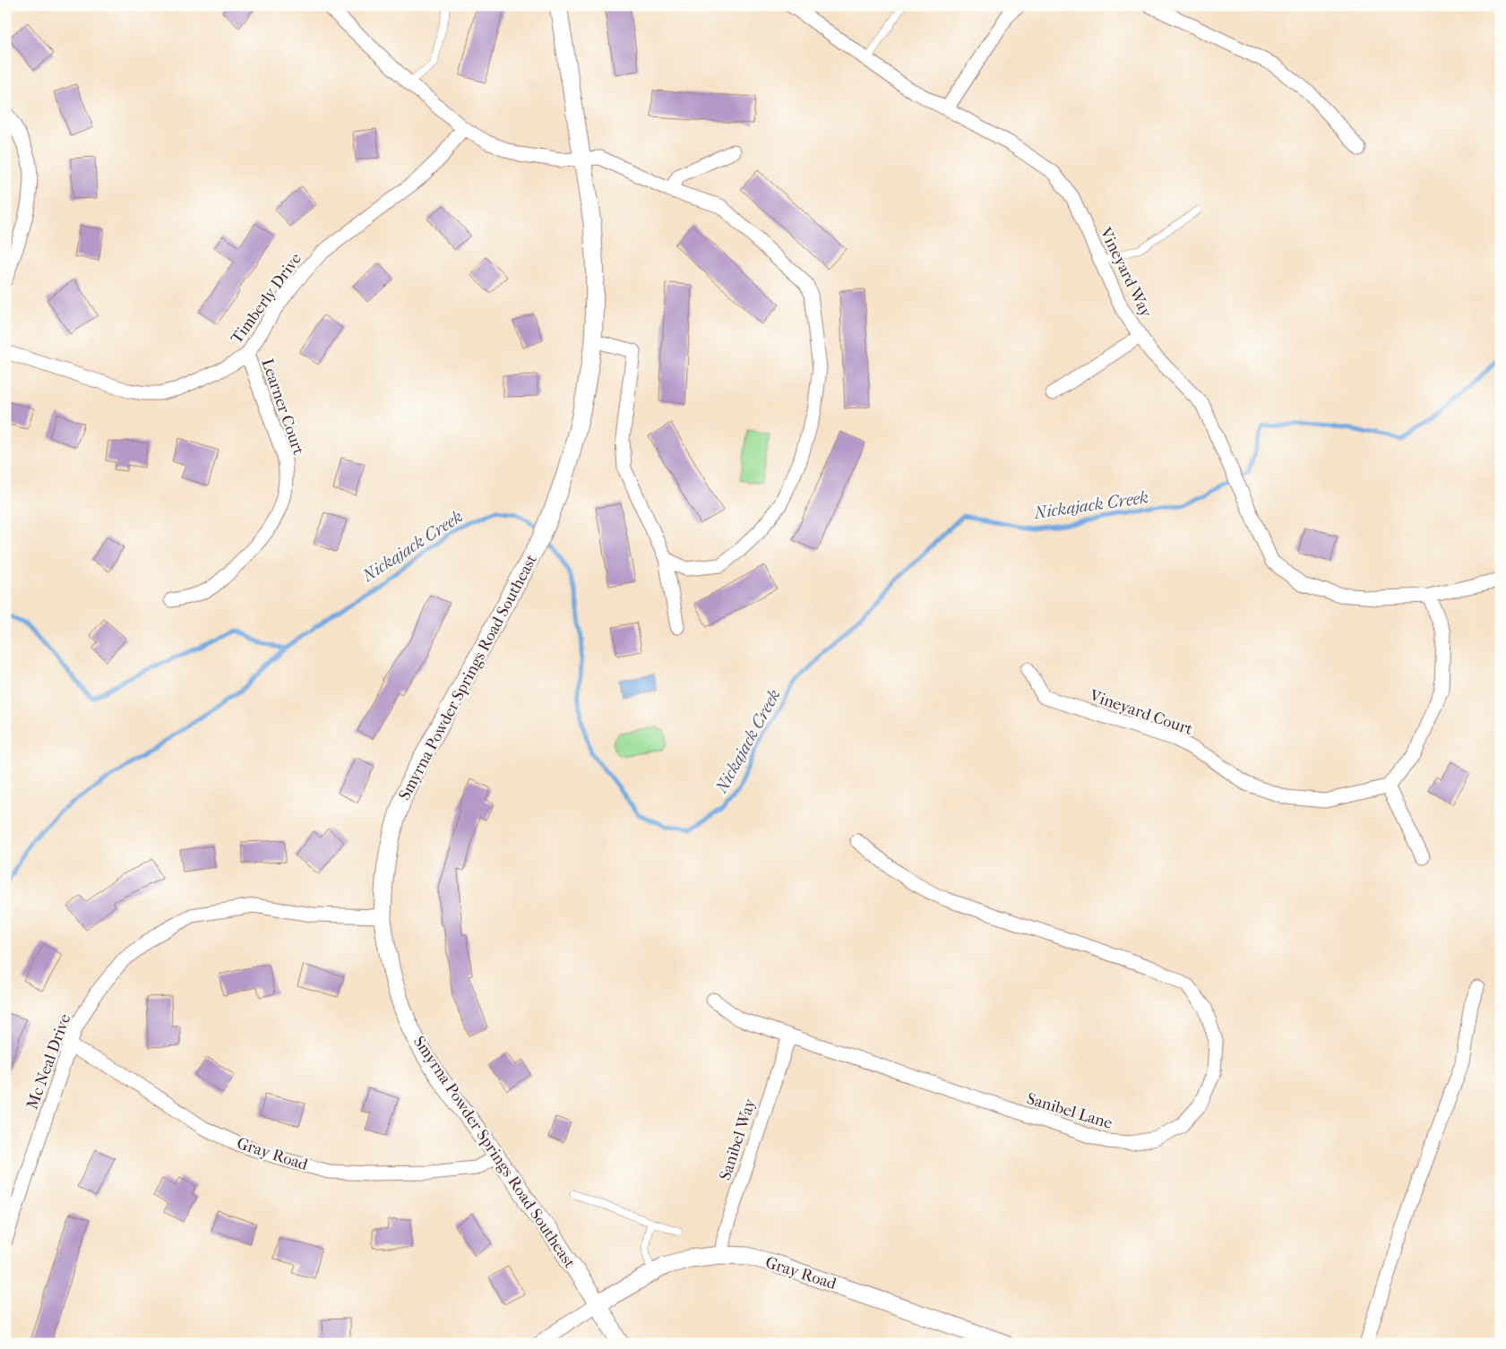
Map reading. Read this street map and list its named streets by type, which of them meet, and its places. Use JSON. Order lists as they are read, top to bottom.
{
  "streets": {
    "street": [
      "Vineyard Way",
      "Timberly Drive",
      "Learner Court",
      "Smyrna Powder Springs Road Southeast",
      "Vineyard Court",
      "Mc Neal Drive",
      "Sanibel Lane",
      "Sanibel Way",
      "Gray Road"
    ]
  },
  "crossings": [
    ["Timberly Drive", "Learner Court"],
    ["Smyrna Powder Springs Road Southeast", "Mc Neal Drive"],
    ["Smyrna Powder Springs Road Southeast", "Gray Road"],
    ["Mc Neal Drive", "Gray Road"],
    ["Sanibel Lane", "Sanibel Way"],
    ["Sanibel Way", "Gray Road"]
  ],
  "water": ["Nickajack Creek"]
}
